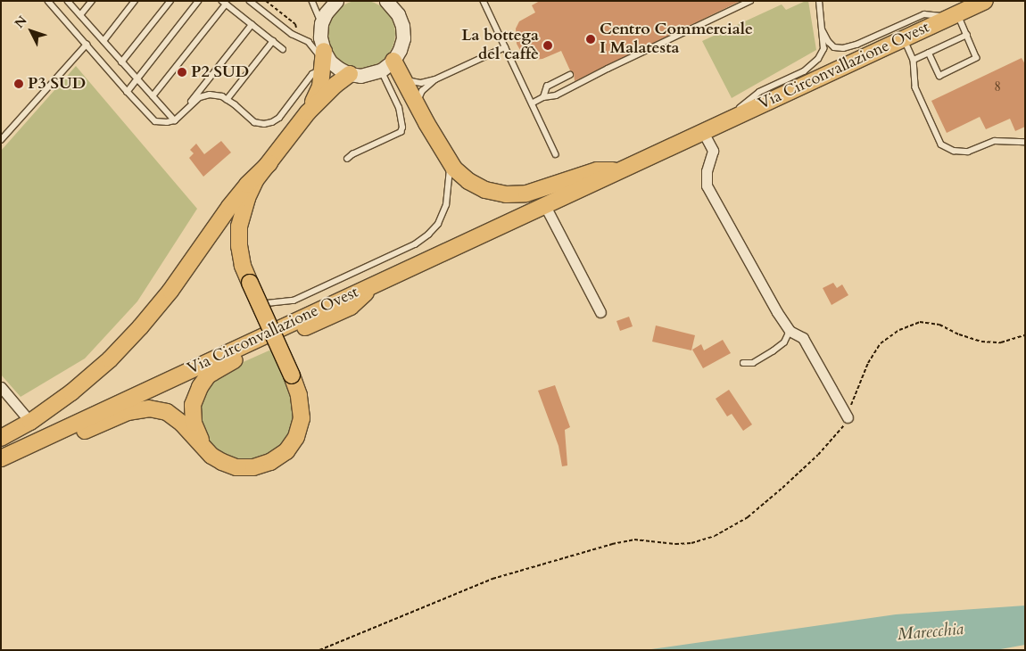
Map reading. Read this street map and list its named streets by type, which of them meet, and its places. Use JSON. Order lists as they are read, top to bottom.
{
  "streets": {
    "main road": ["Via Circonvallazione Ovest"]
  },
  "water": ["Marecchia"],
  "places": [
    "Centro Commerciale I Malatesta",
    "La bottega del caffè",
    "P2 SUD",
    "P3 SUD"
  ],
  "house_numbers": ["8"],
  "north": "top left"
}
